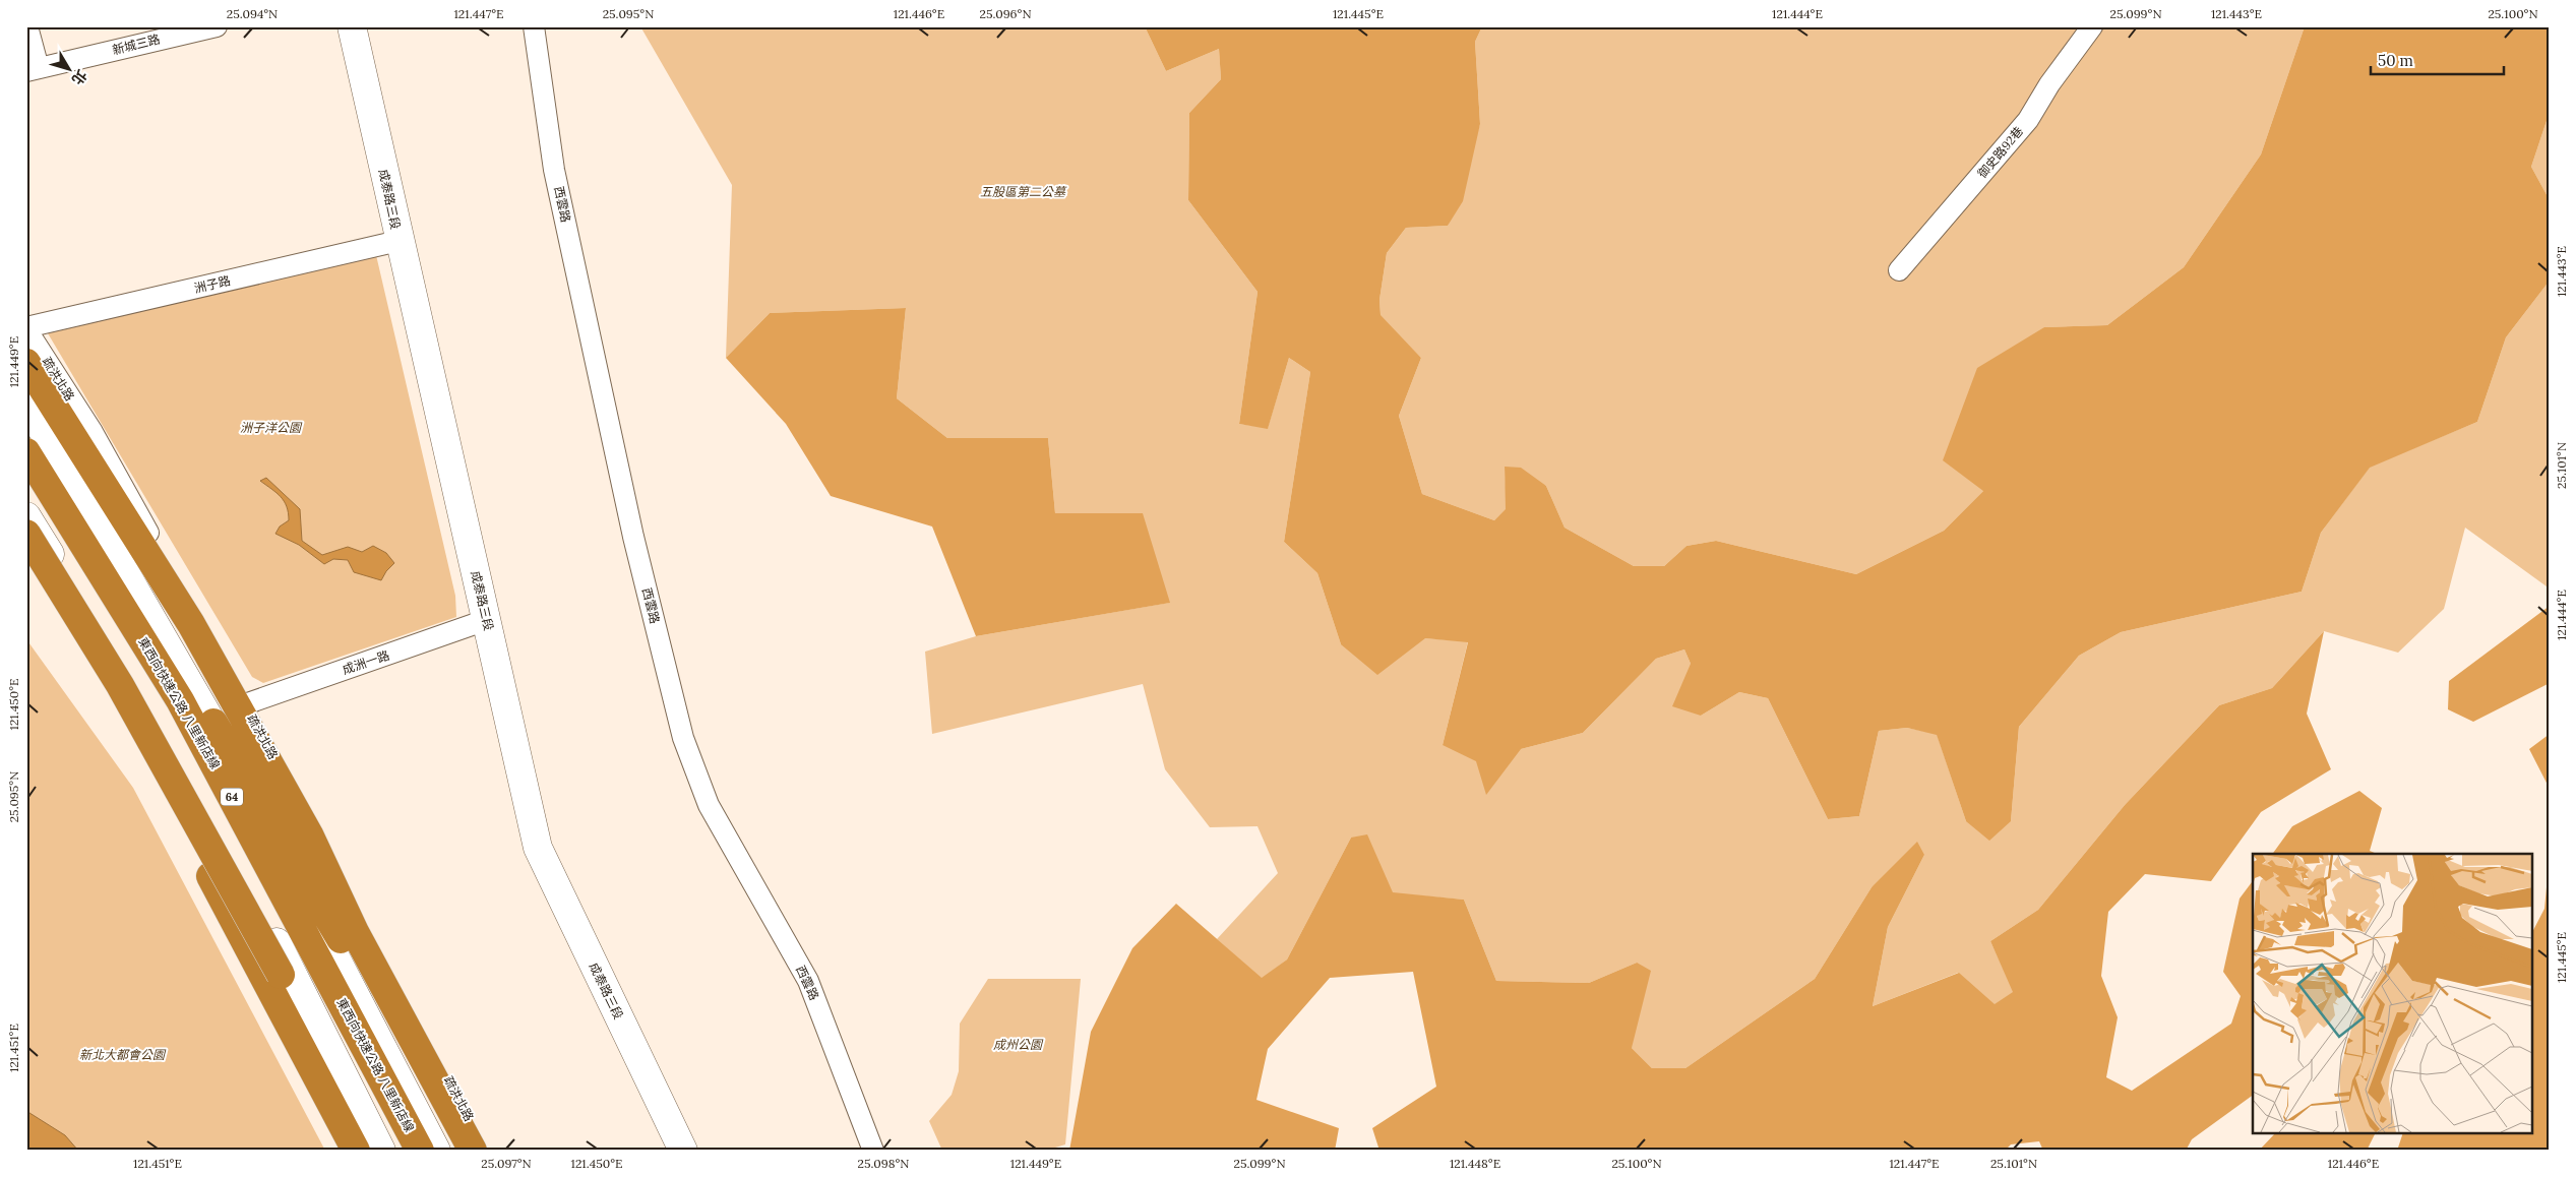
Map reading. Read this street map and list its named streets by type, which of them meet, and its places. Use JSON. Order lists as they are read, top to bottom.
{
  "streets": {
    "highway": ["東西向快速公路 八里新店線", "64"],
    "street": [
      "新城三路",
      "御史路92巷",
      "成泰路三段",
      "西雲路",
      "洲子路",
      "疏洪北路",
      "成洲一路"
    ]
  },
  "crossings": [
    ["成泰路三段", "洲子路"],
    ["成泰路三段", "成洲一路"],
    ["洲子路", "疏洪北路"],
    ["疏洪北路", "成洲一路"]
  ],
  "parks": [
    "五股區第二公墓",
    "洲子洋公園",
    "成州公園",
    "新北大都會公園"
  ],
  "scale_bar": "50 m",
  "north": "bottom right",
  "coordinates": [
    "25.094°N",
    "121.447°E",
    "25.095°N",
    "121.446°E",
    "25.096°N",
    "121.445°E",
    "121.444°E",
    "25.099°N",
    "121.443°E",
    "25.100°N",
    "121.449°E",
    "25.101°N",
    "121.450°E",
    "121.451°E",
    "25.097°N",
    "25.098°N",
    "121.448°E"
  ]
}
